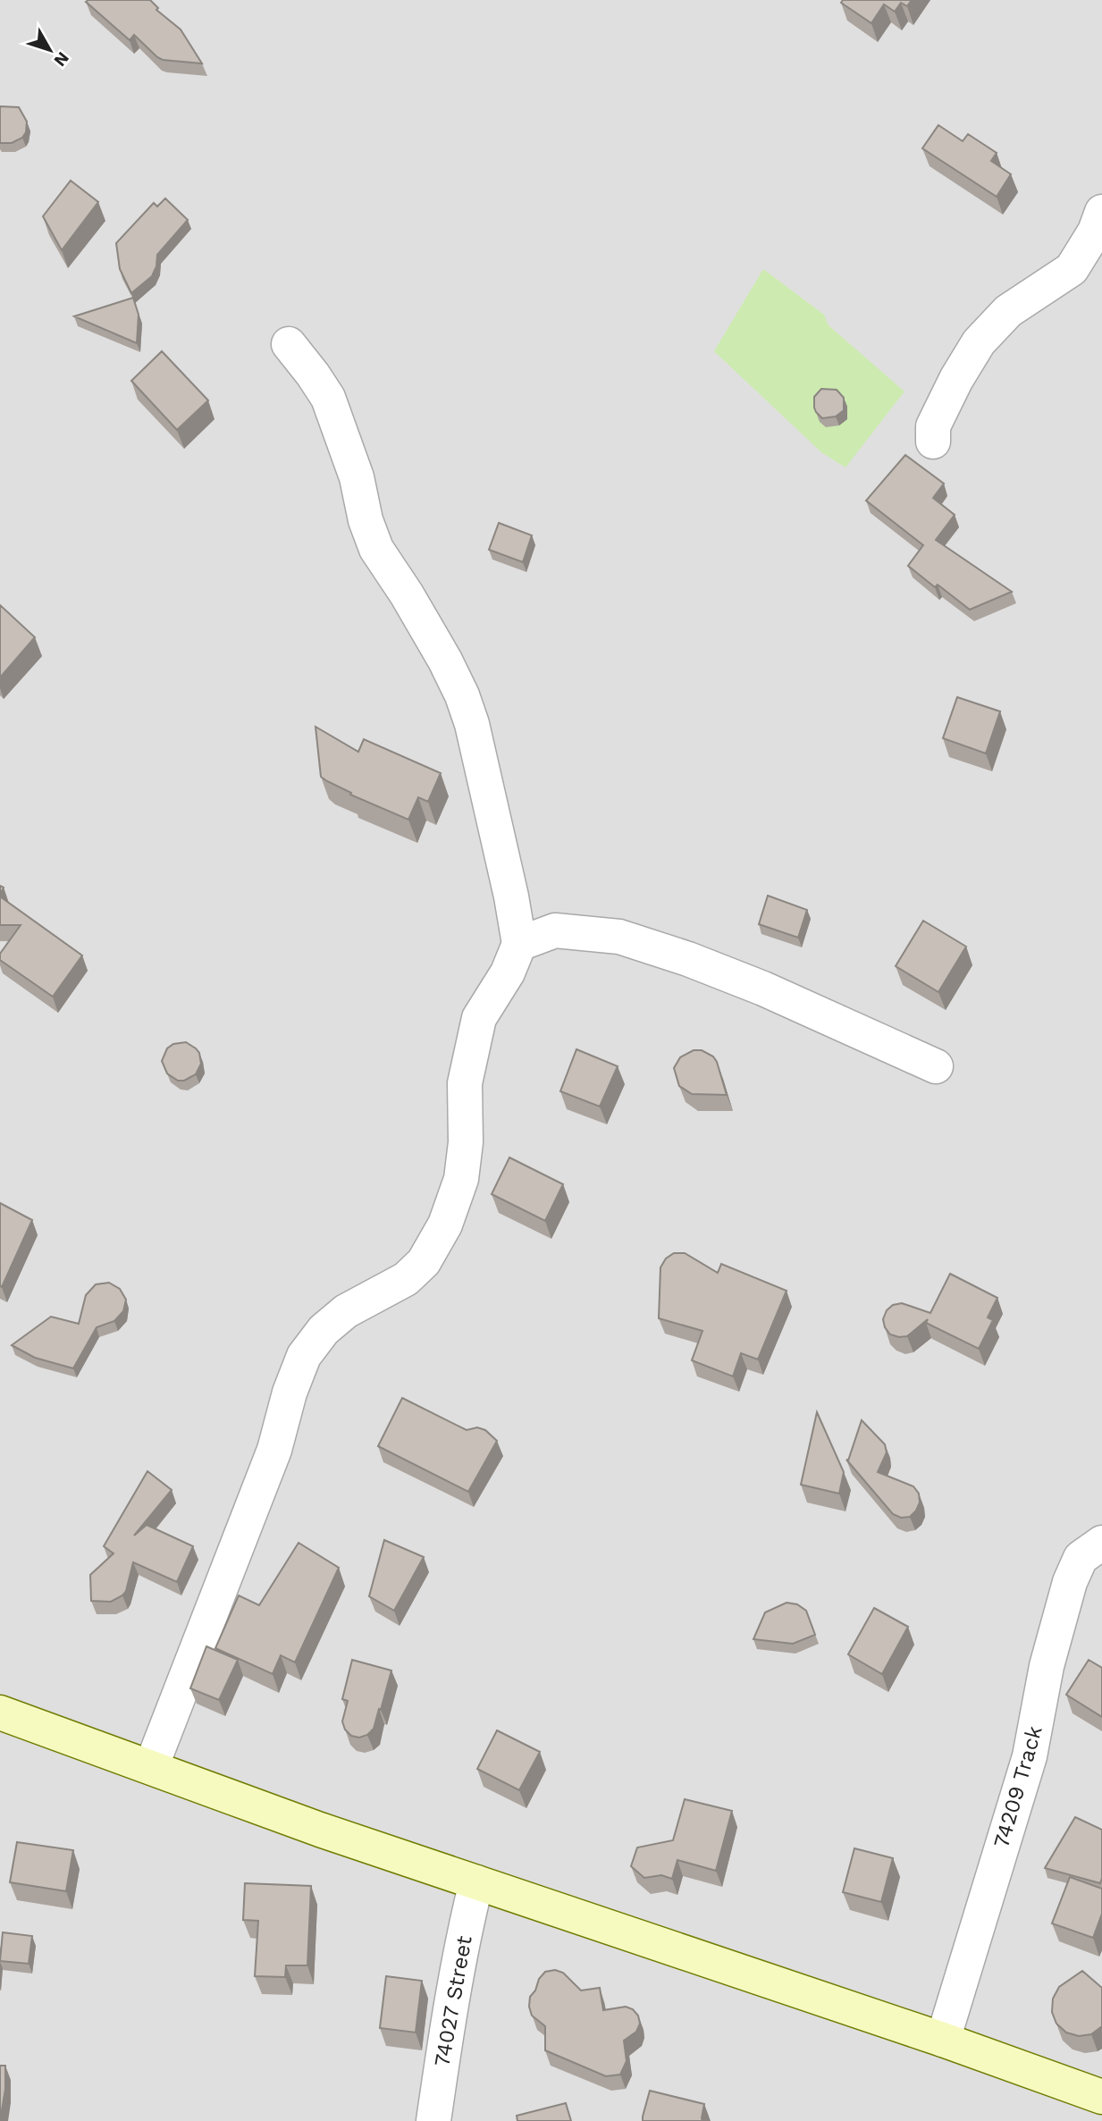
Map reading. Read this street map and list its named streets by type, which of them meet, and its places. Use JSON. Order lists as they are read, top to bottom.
{
  "streets": {
    "street": ["74209 Track", "74027 Street"]
  },
  "north": "bottom right"
}
